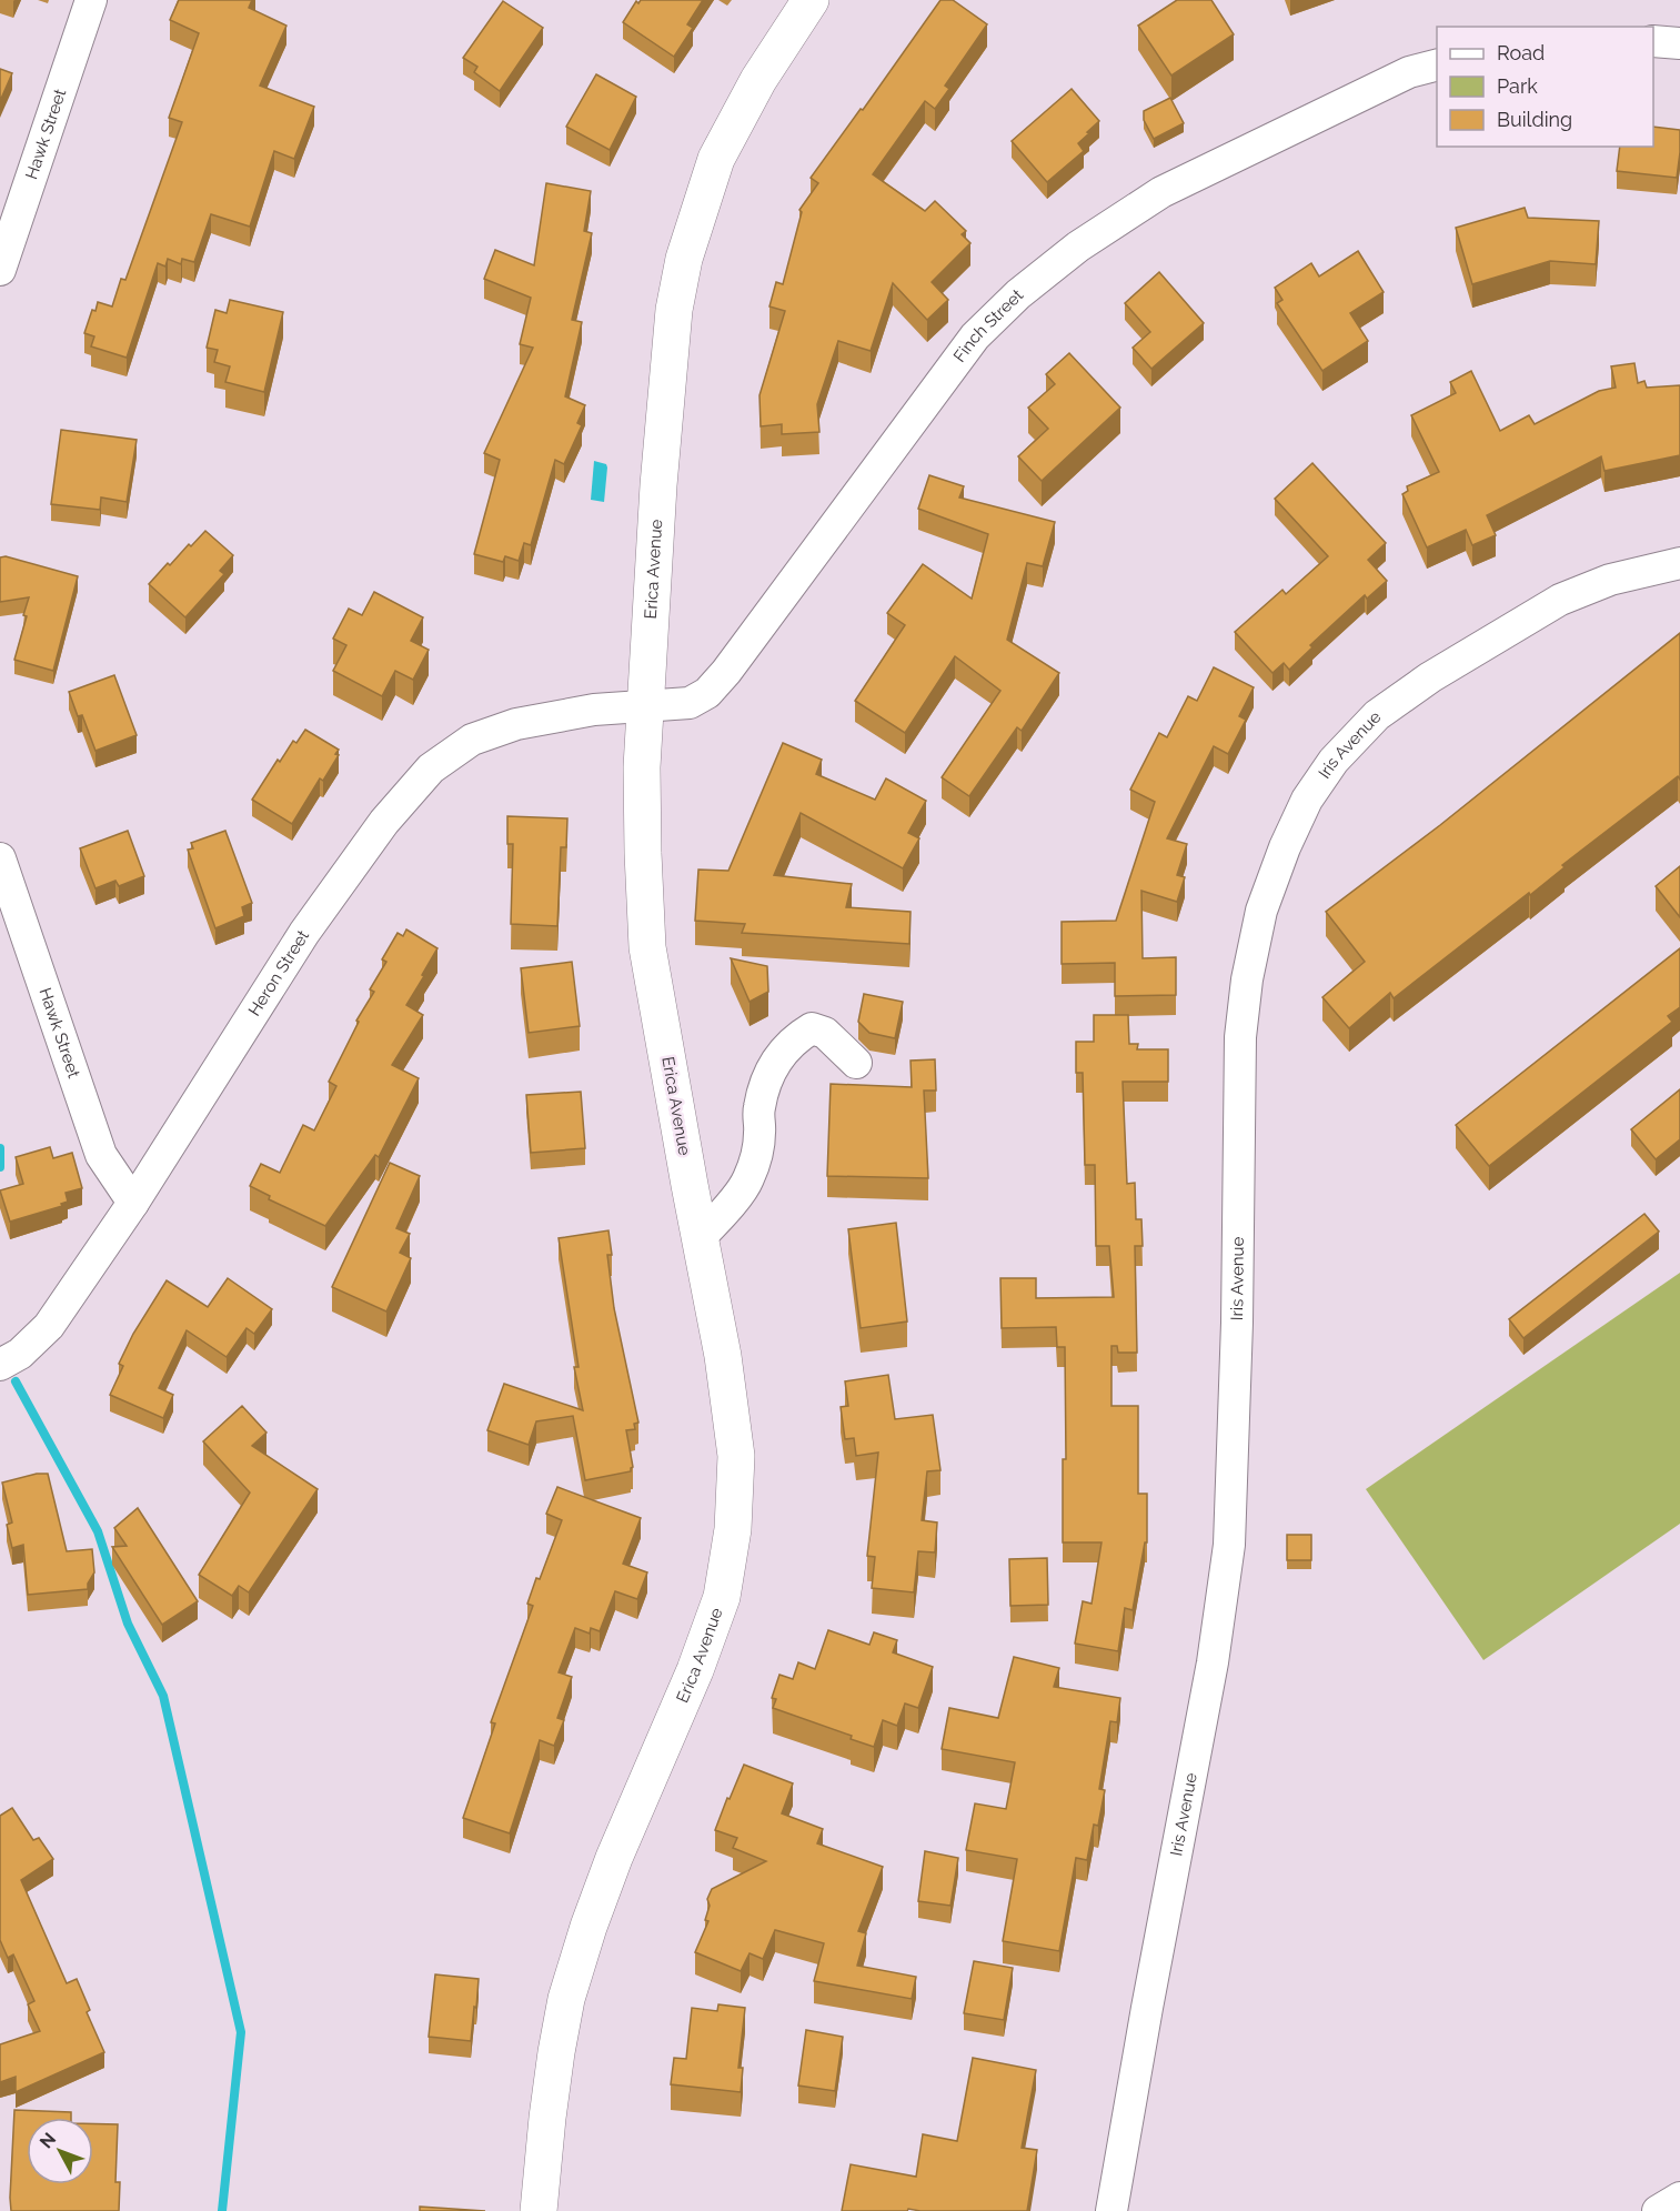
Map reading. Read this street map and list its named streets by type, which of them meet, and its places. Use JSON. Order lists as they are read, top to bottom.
{
  "streets": {
    "street": [
      "Hawk Street",
      "Finch Street",
      "Erica Avenue",
      "Iris Avenue",
      "Heron Street"
    ]
  },
  "crossings": [
    ["Hawk Street", "Heron Street"],
    ["Finch Street", "Erica Avenue"],
    ["Finch Street", "Heron Street"],
    ["Erica Avenue", "Heron Street"]
  ],
  "legend": ["Road", "Park", "Building"],
  "north": "top left"
}
